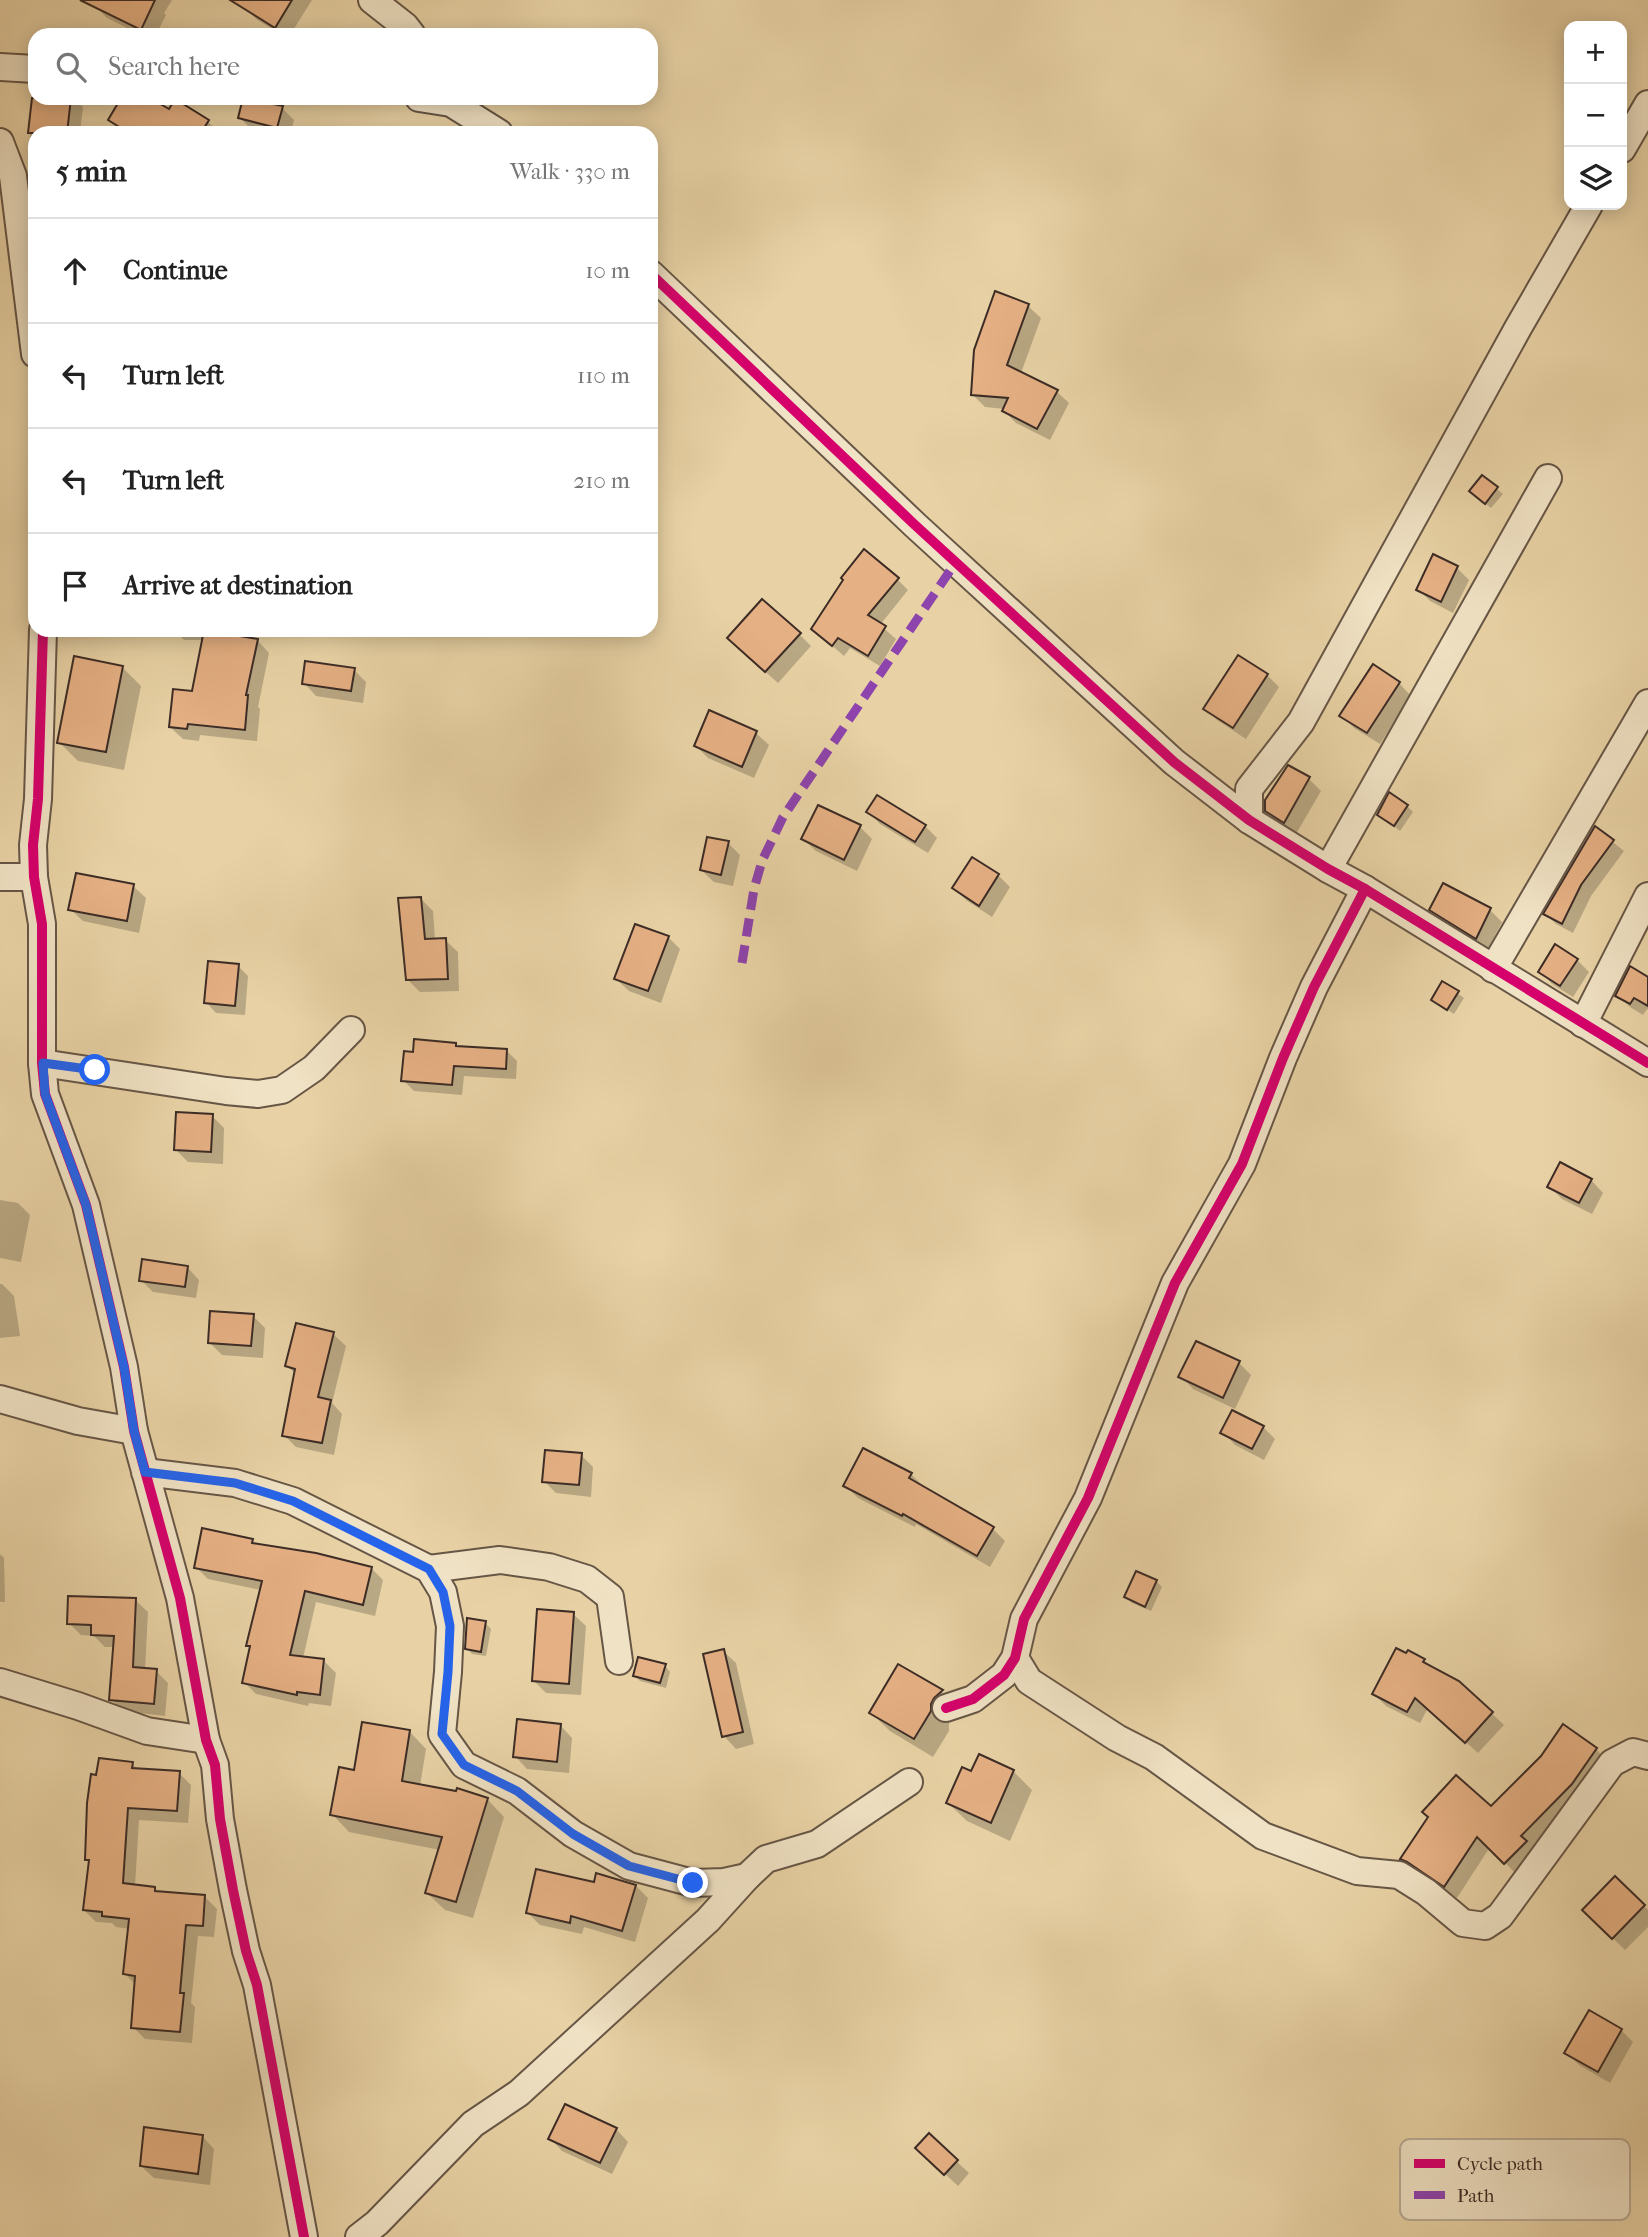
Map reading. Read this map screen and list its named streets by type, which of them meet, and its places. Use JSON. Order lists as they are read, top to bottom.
{
  "legend": ["Cycle path", "Path"],
  "page": {
    "map_buttons": ["+", "−"],
    "search": "Search here",
    "heading": ["5 min", "Walk · 330 m"],
    "list": [
      ["Continue", "10 m"],
      ["Turn left", "110 m"],
      ["Turn left", "210 m"],
      "Arrive at destination"
    ]
  }
}
